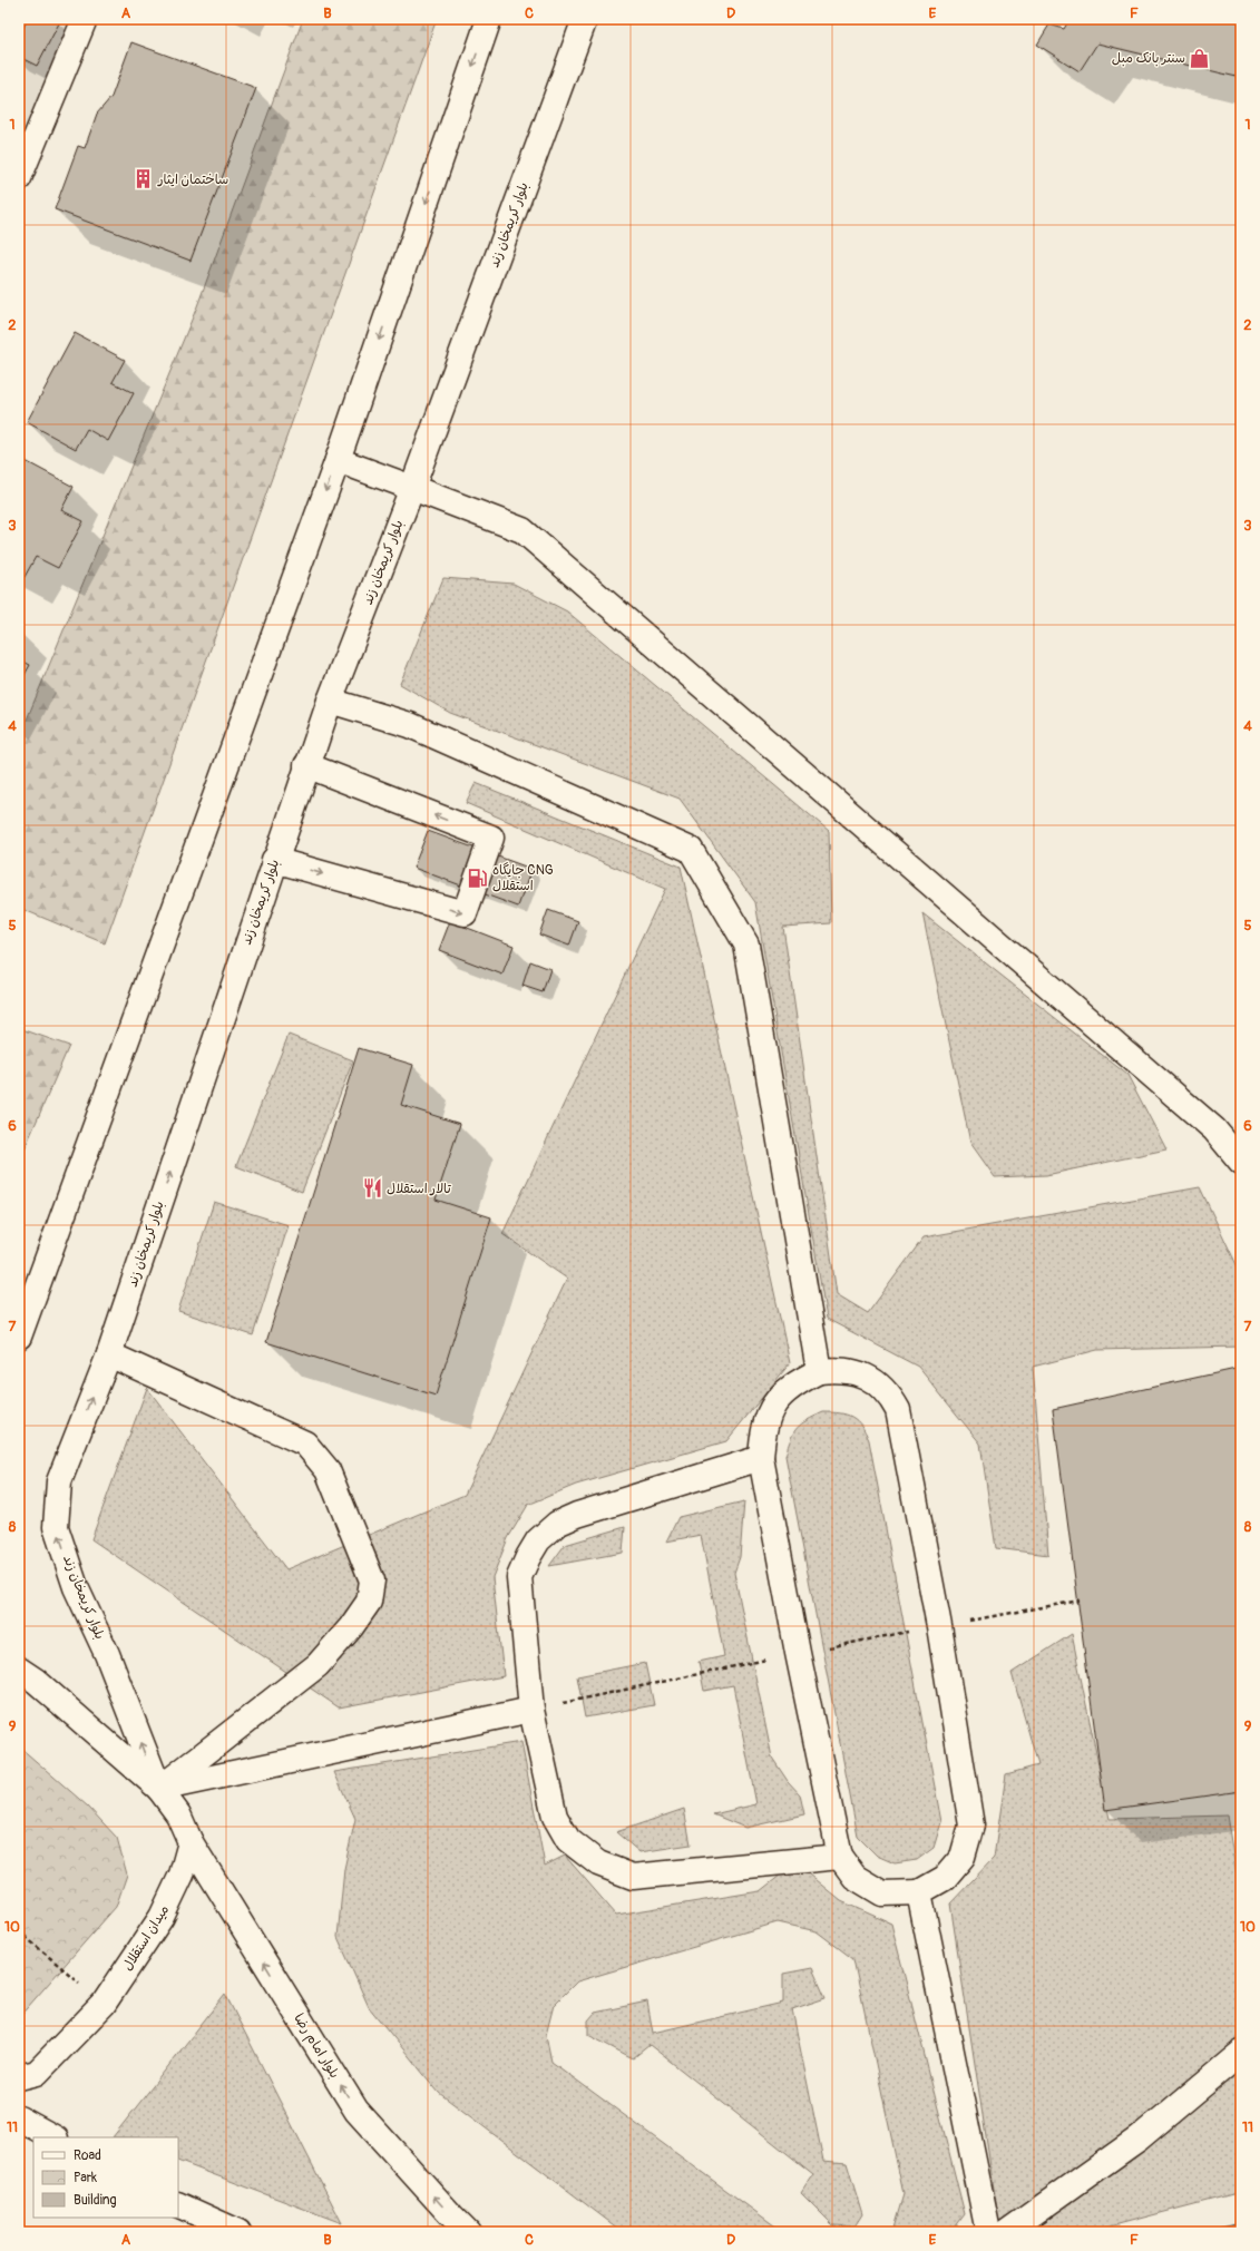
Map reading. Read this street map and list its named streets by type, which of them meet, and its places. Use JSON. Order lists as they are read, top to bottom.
{
  "streets": {
    "main road": ["بلوار کریمخان زند", "میدان استقلال", "بلوار امام رضا"]
  },
  "crossings": [
    ["میدان استقلال", "بلوار امام رضا"]
  ],
  "one_way": ["بلوار امام رضا"],
  "places": {
    "shop": ["سنتر بانک مبل"],
    "building": ["ساختمان ایثار"],
    "fuel station": ["جایگاه CNG استقلال"],
    "restaurant": ["تالار استقلال"]
  },
  "legend": ["Road", "Park", "Building"],
  "grid": {
    "columns": [
      "A",
      "B",
      "C",
      "D",
      "E",
      "F"
    ],
    "rows": [
      "1",
      "2",
      "3",
      "4",
      "5",
      "6",
      "7",
      "8",
      "9",
      "10",
      "11"
    ]
  }
}
